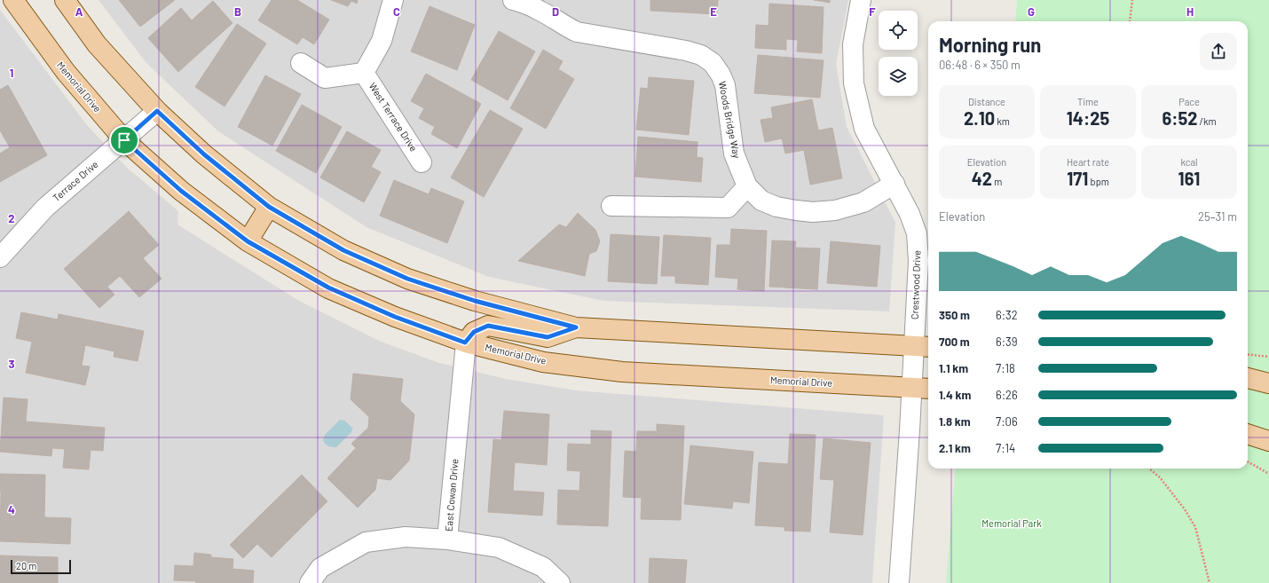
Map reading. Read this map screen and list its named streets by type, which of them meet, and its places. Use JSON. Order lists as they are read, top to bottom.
{
  "streets": {
    "main road": ["Memorial Drive"],
    "street": [
      "West Terrace Drive",
      "Woods Bridge Way",
      "Terrace Drive",
      "Crestwood Drive",
      "East Cowan Drive"
    ]
  },
  "crossings": [
    ["Memorial Drive", "Terrace Drive"],
    ["Memorial Drive", "Crestwood Drive"],
    ["Memorial Drive", "East Cowan Drive"],
    ["Woods Bridge Way", "Crestwood Drive"]
  ],
  "parks": ["Memorial Park"],
  "scale_bar": "20 m",
  "page": {
    "heading": ["Morning run", "06:48 · 6 × 350 m"],
    "stats": [
      ["Distance", "2.10 km"],
      ["Time", "14:25"],
      ["Pace", "6:52 /km"],
      ["Elevation", "42 m"],
      ["Heart rate", "171 bpm"],
      ["kcal", "161"]
    ],
    "chart": ["Elevation", "25–31 m"],
    "list": [
      {
        "name": "350 m",
        "note": "6:32"
      },
      {
        "name": "700 m",
        "note": "6:39"
      },
      {
        "name": "1.1 km",
        "note": "7:18"
      },
      {
        "name": "1.4 km",
        "note": "6:26"
      },
      {
        "name": "1.8 km",
        "note": "7:06"
      },
      {
        "name": "2.1 km",
        "note": "7:14"
      }
    ],
    "scale": "20 m"
  },
  "grid": {
    "columns": [
      "A",
      "B",
      "C",
      "D",
      "E",
      "F",
      "G",
      "H"
    ],
    "rows": [
      "1",
      "2",
      "3",
      "4"
    ]
  }
}
